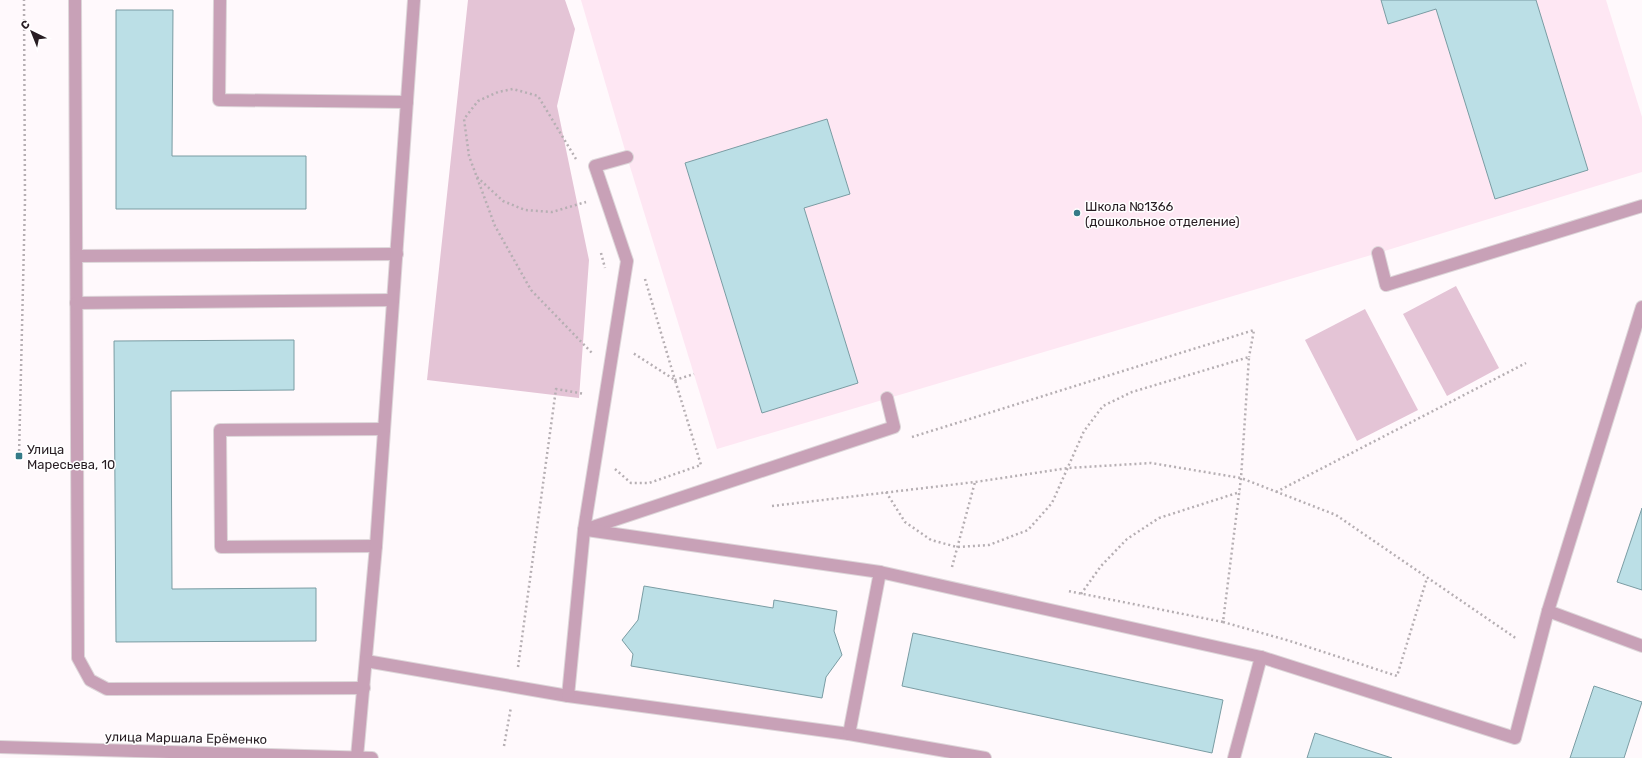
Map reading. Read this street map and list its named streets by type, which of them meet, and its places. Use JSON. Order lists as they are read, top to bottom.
{
  "streets": {
    "street": ["улица Маршала Ерёменко"]
  },
  "places": {
    "other": ["Школа №1366 (дошкольное отделение)"],
    "transit": ["Улица Маресьева, 10"]
  },
  "north": "top left"
}
